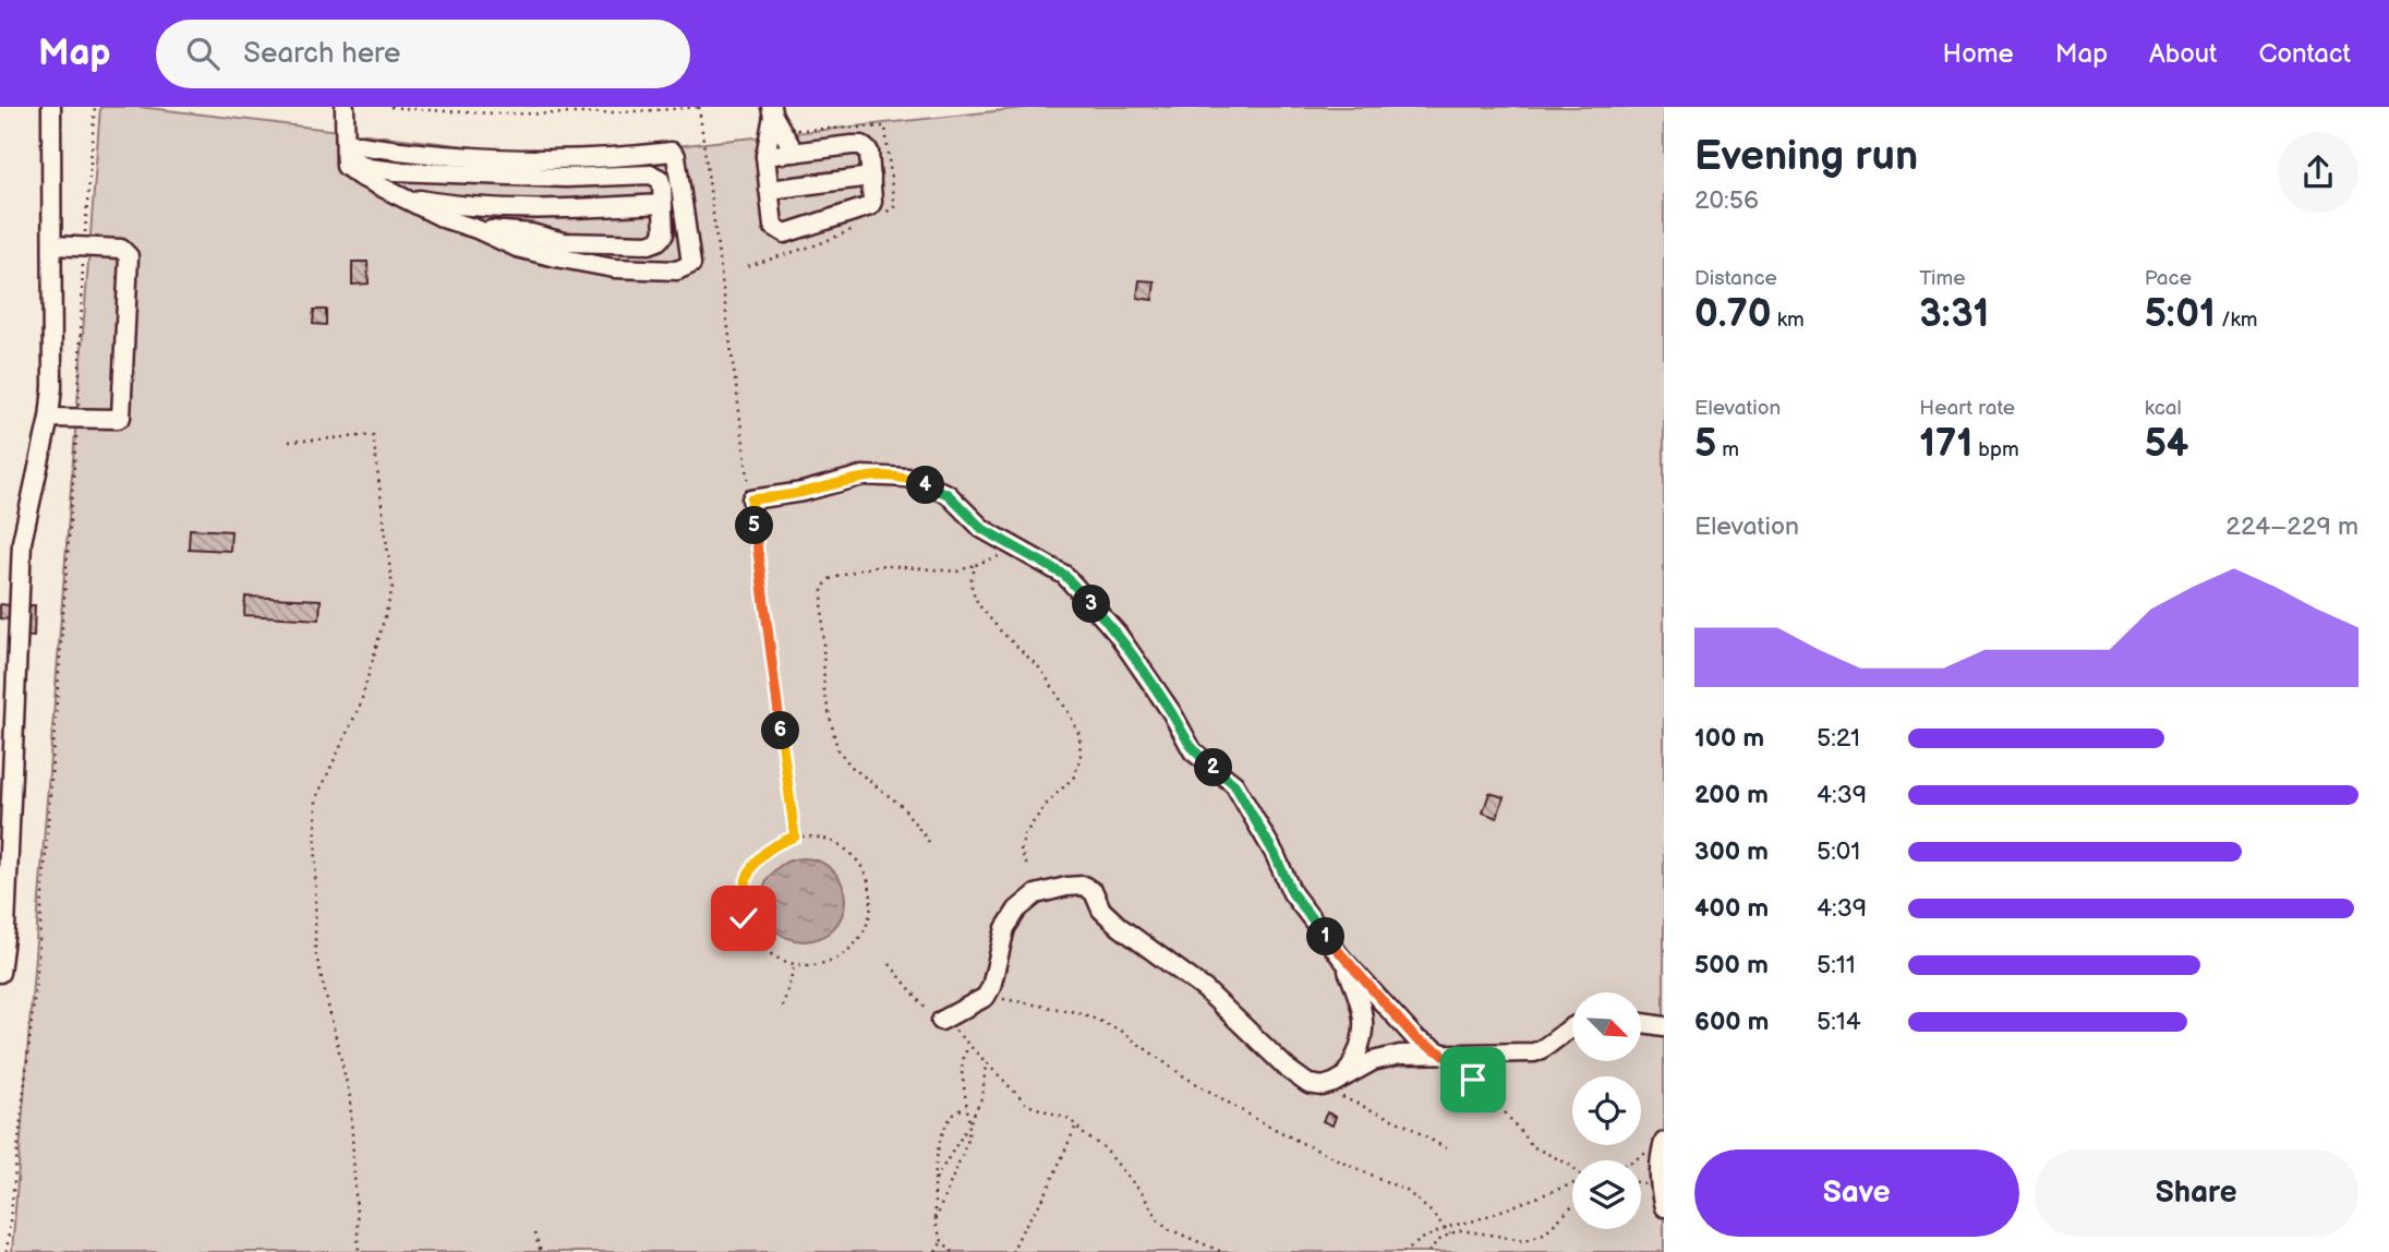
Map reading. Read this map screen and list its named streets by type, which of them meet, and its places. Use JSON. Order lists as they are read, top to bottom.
{
  "north": "bottom right",
  "page": {
    "header": "Map",
    "search": "Search here",
    "nav": [
      "Home",
      "Map",
      "About",
      "Contact"
    ],
    "heading": ["Evening run", "20:56"],
    "stats": [
      ["Distance", "0.70 km"],
      ["Time", "3:31"],
      ["Pace", "5:01 /km"],
      ["Elevation", "5 m"],
      ["Heart rate", "171 bpm"],
      ["kcal", "54"]
    ],
    "pins": [
      "4",
      "5",
      "3",
      "6",
      "2",
      "1"
    ],
    "chart": ["Elevation", "224–229 m"],
    "list": [
      {
        "name": "100 m",
        "note": "5:21"
      },
      {
        "name": "200 m",
        "note": "4:39"
      },
      {
        "name": "300 m",
        "note": "5:01"
      },
      {
        "name": "400 m",
        "note": "4:39"
      },
      {
        "name": "500 m",
        "note": "5:11"
      },
      {
        "name": "600 m",
        "note": "5:14"
      }
    ],
    "buttons": ["Save", "Share"]
  }
}
